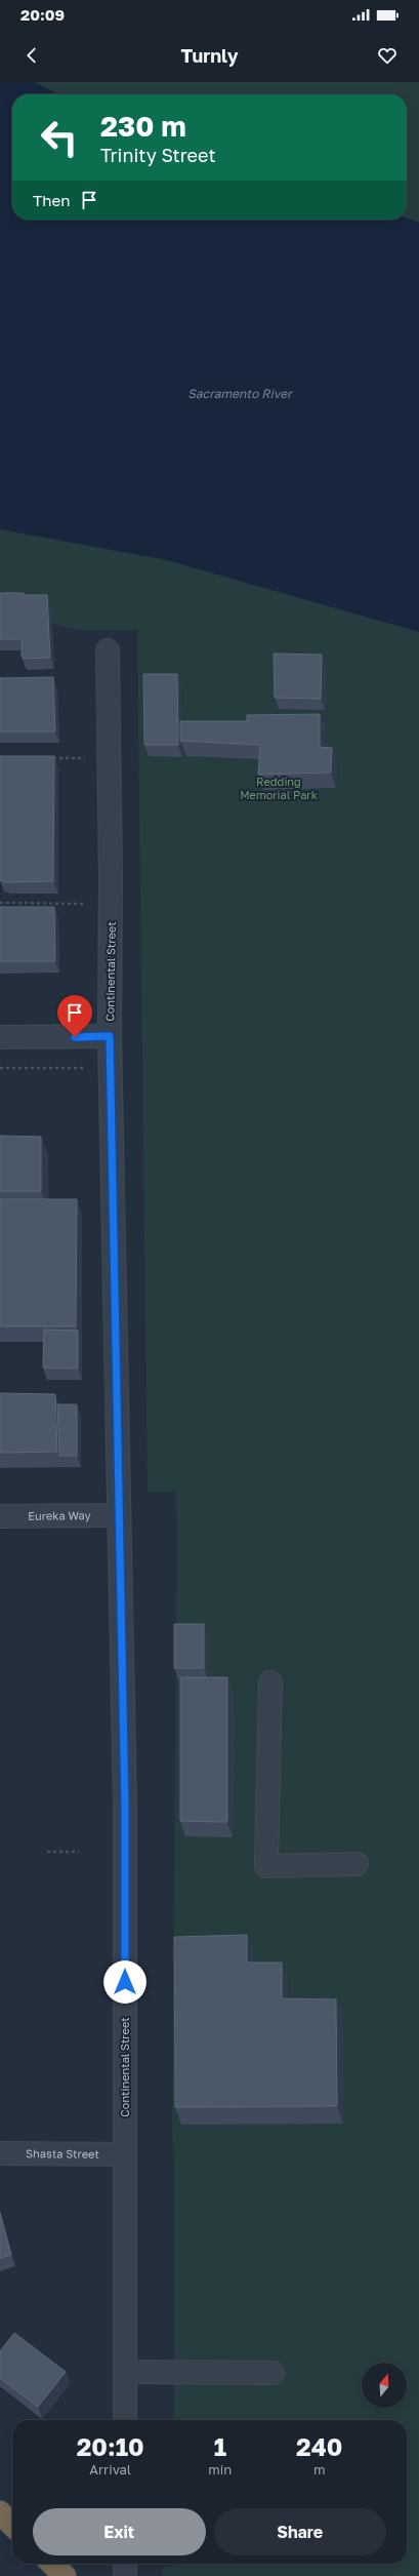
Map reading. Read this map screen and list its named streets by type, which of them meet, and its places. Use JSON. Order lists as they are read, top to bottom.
{
  "streets": {
    "street": ["Continental Street", "Eureka Way", "Shasta Street"]
  },
  "crossings": [
    ["Continental Street", "Eureka Way"],
    ["Continental Street", "Shasta Street"]
  ],
  "water": ["Sacramento River"],
  "parks": ["Redding Memorial Park"],
  "north": "top",
  "page": {
    "status": "20:09",
    "header": "Turnly",
    "turn": ["230 m", "Trinity Street"],
    "then": "Then",
    "eta": [
      "20:10",
      "Arrival",
      "1",
      "min",
      "240",
      "m"
    ],
    "buttons": ["Exit", "Share"]
  }
}
